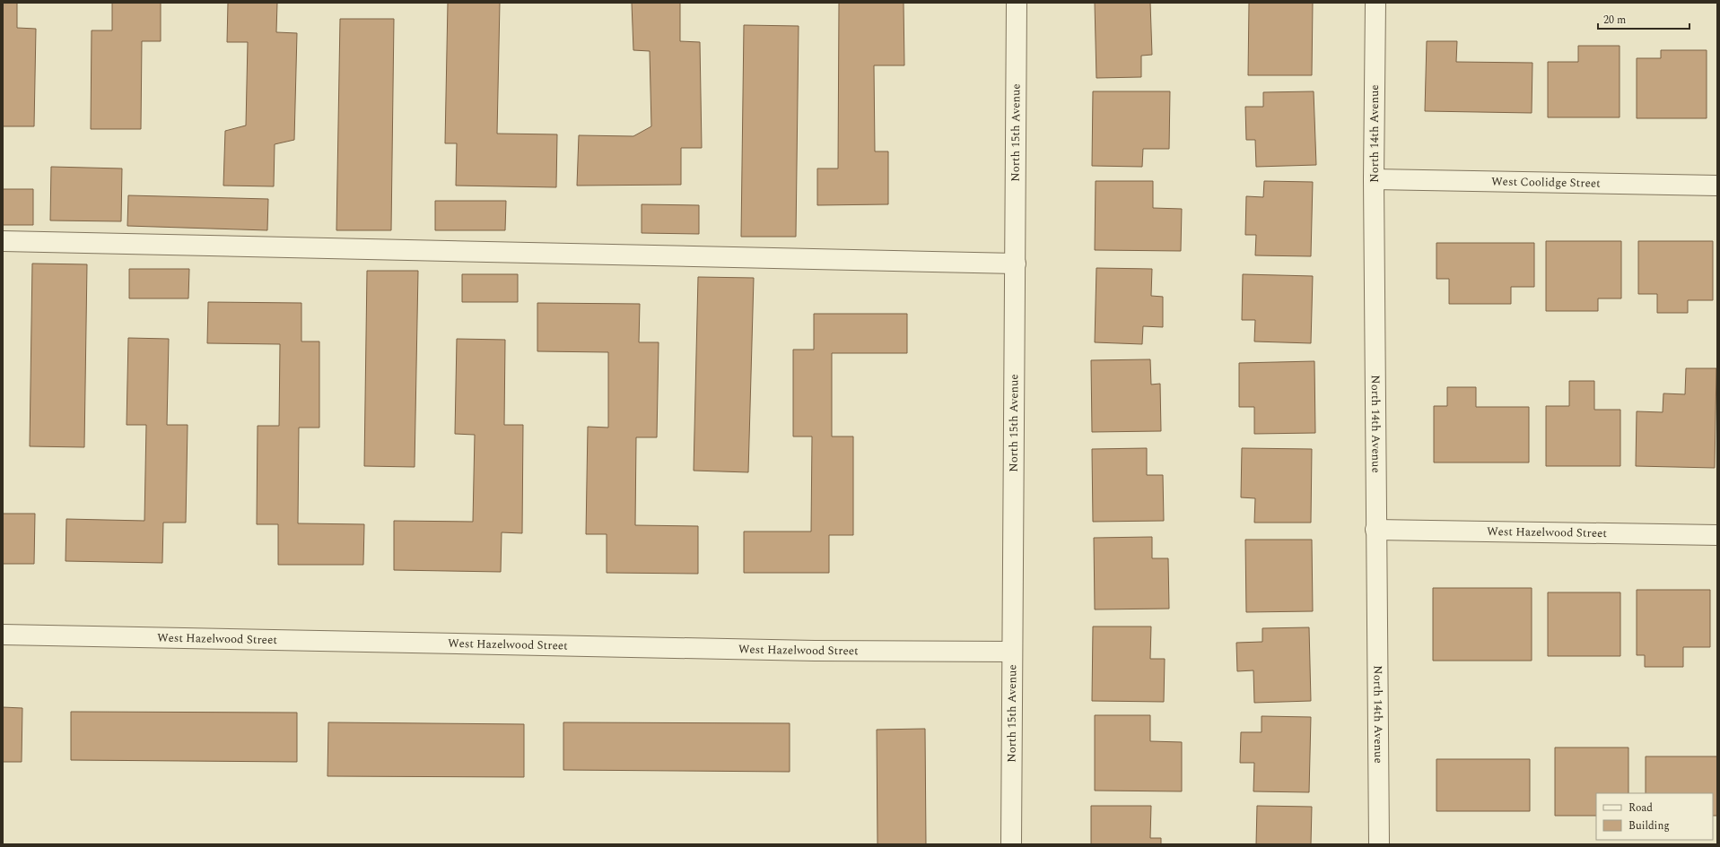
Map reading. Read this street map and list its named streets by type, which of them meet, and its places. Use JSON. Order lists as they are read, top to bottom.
{
  "streets": {
    "street": [
      "North 15th Avenue",
      "North 14th Avenue",
      "West Coolidge Street",
      "West Hazelwood Street"
    ]
  },
  "crossings": [
    ["North 15th Avenue", "West Hazelwood Street"],
    ["North 14th Avenue", "West Coolidge Street"],
    ["North 14th Avenue", "West Hazelwood Street"]
  ],
  "legend": ["Road", "Building"],
  "scale_bar": "20 m"
}
